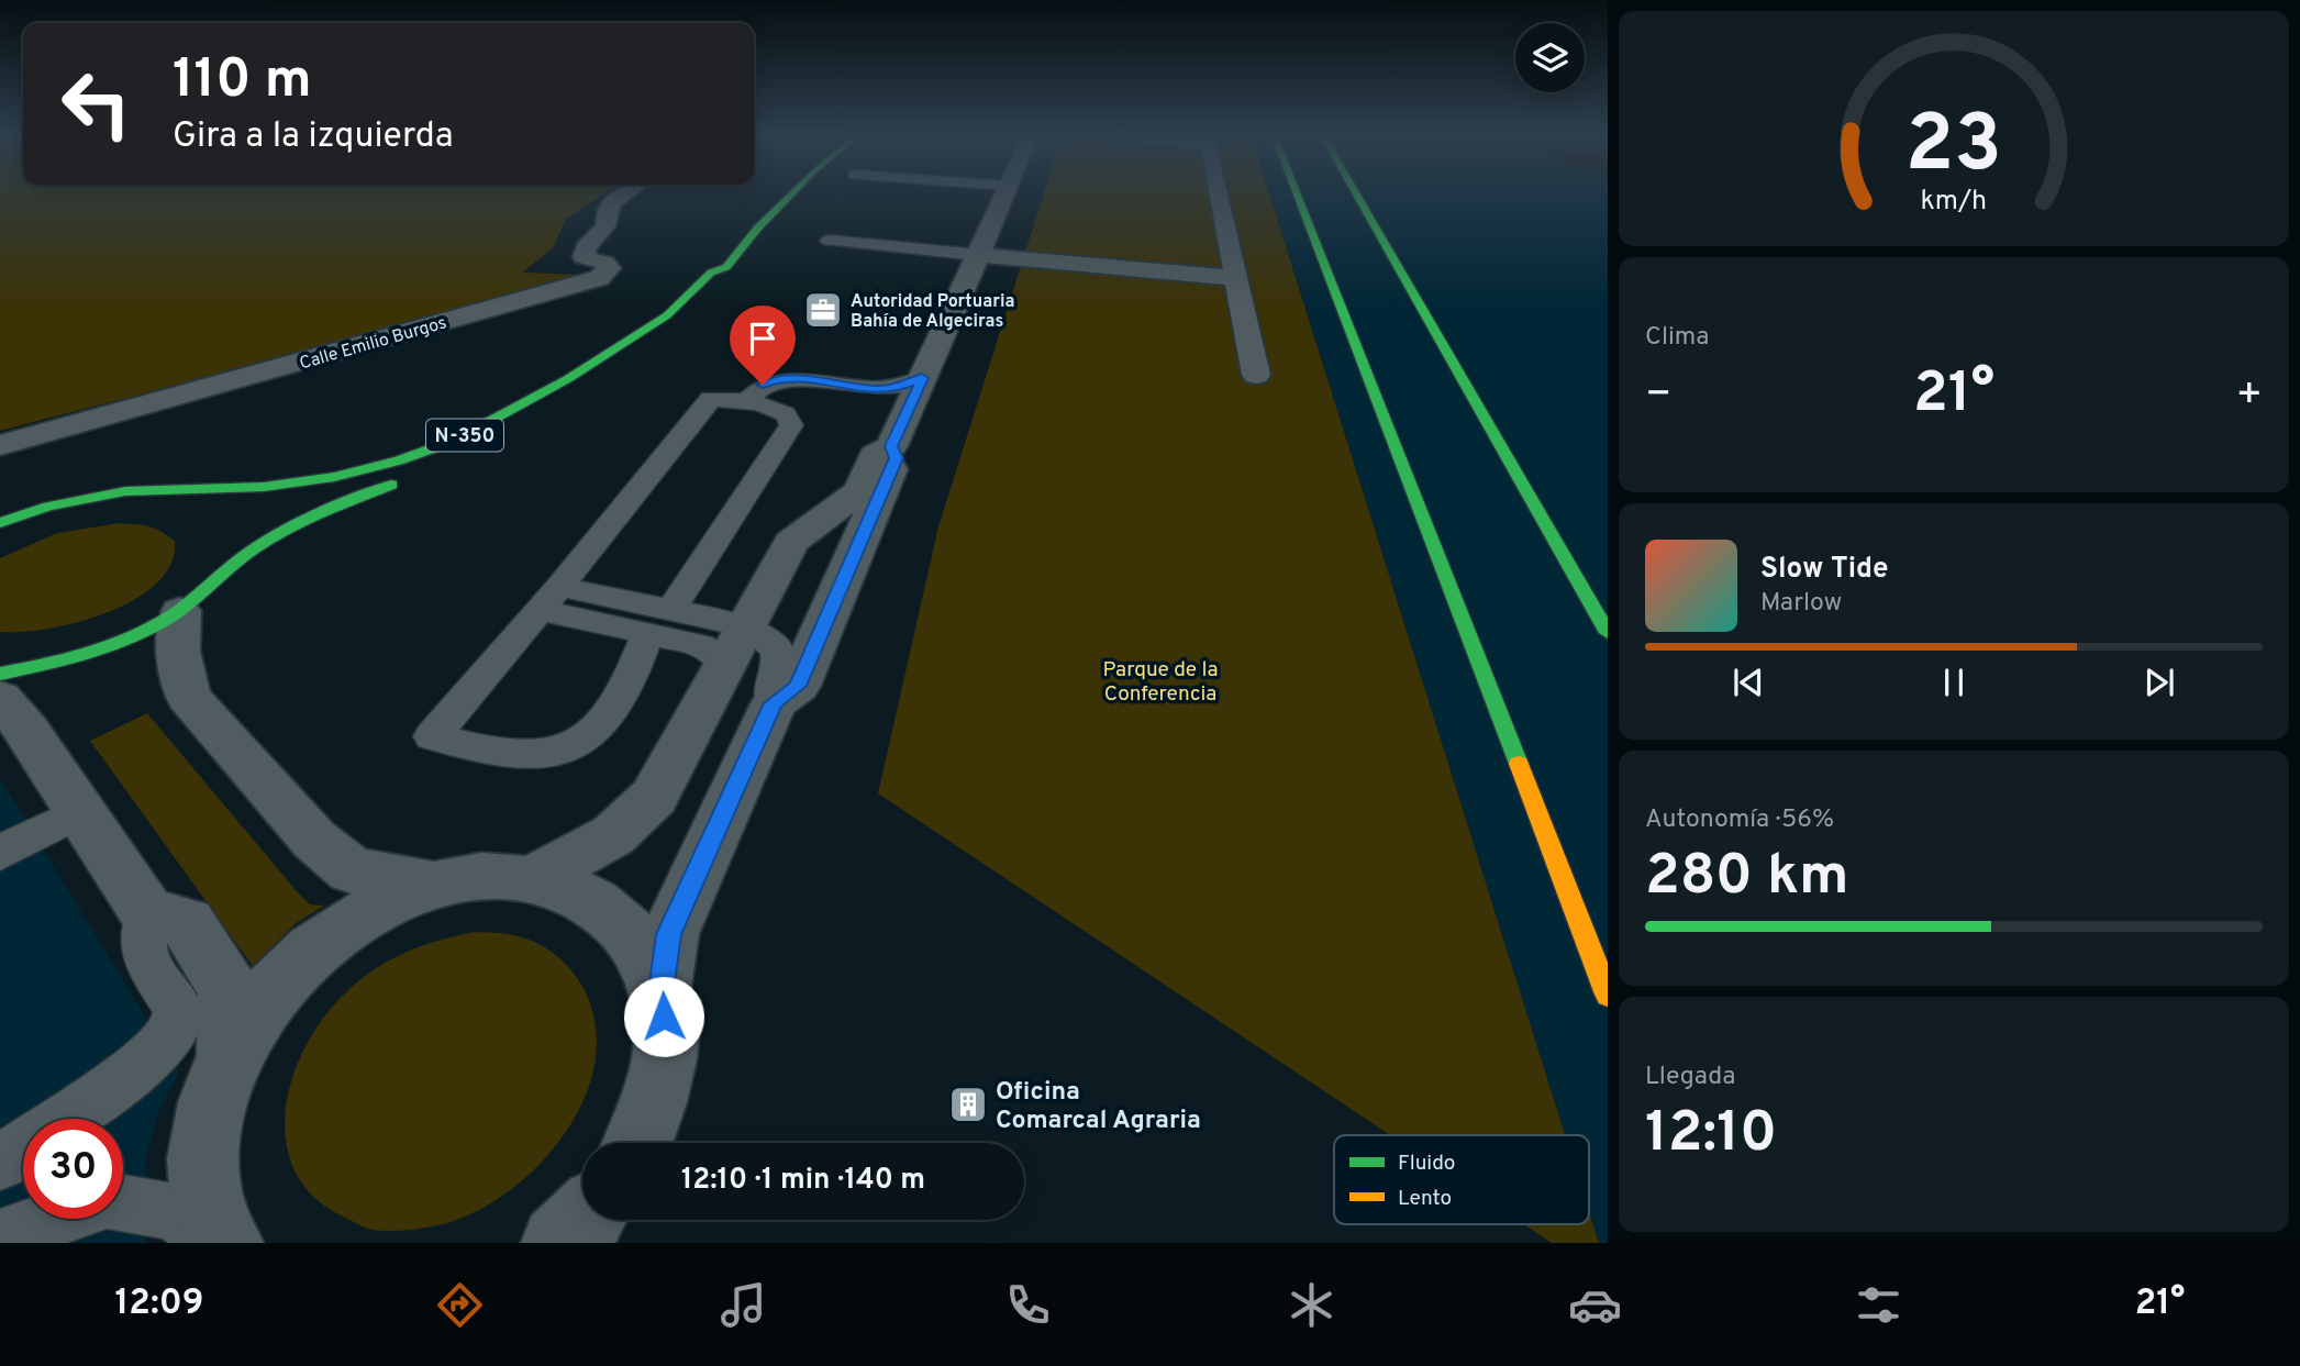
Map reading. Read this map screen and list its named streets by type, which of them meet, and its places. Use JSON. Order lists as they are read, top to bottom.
{
  "streets": {
    "main road": ["N-350"],
    "street": ["Calle Emilio Burgos"]
  },
  "parks": ["Parque de la Conferencia"],
  "places": {
    "office": ["Autoridad Portuaria Bahía de Algeciras"],
    "building": ["Oficina Comarcal Agraria"]
  },
  "legend": ["Fluido", "Lento"],
  "page": {
    "turn": ["110 m", "Gira a la izquierda"],
    "tile": [
      "Clima",
      ["Autonomía · 56%", "280 km"],
      ["Llegada", "12:10"]
    ],
    "heat": ["−", "21°", "+"],
    "song": ["Slow Tide", "Marlow"],
    "limit": "30",
    "trip": "12:10 · 1 min · 140 m",
    "tabs": ["12:09", "21°"],
    "gauge": ["23", "km/h"]
  }
}
